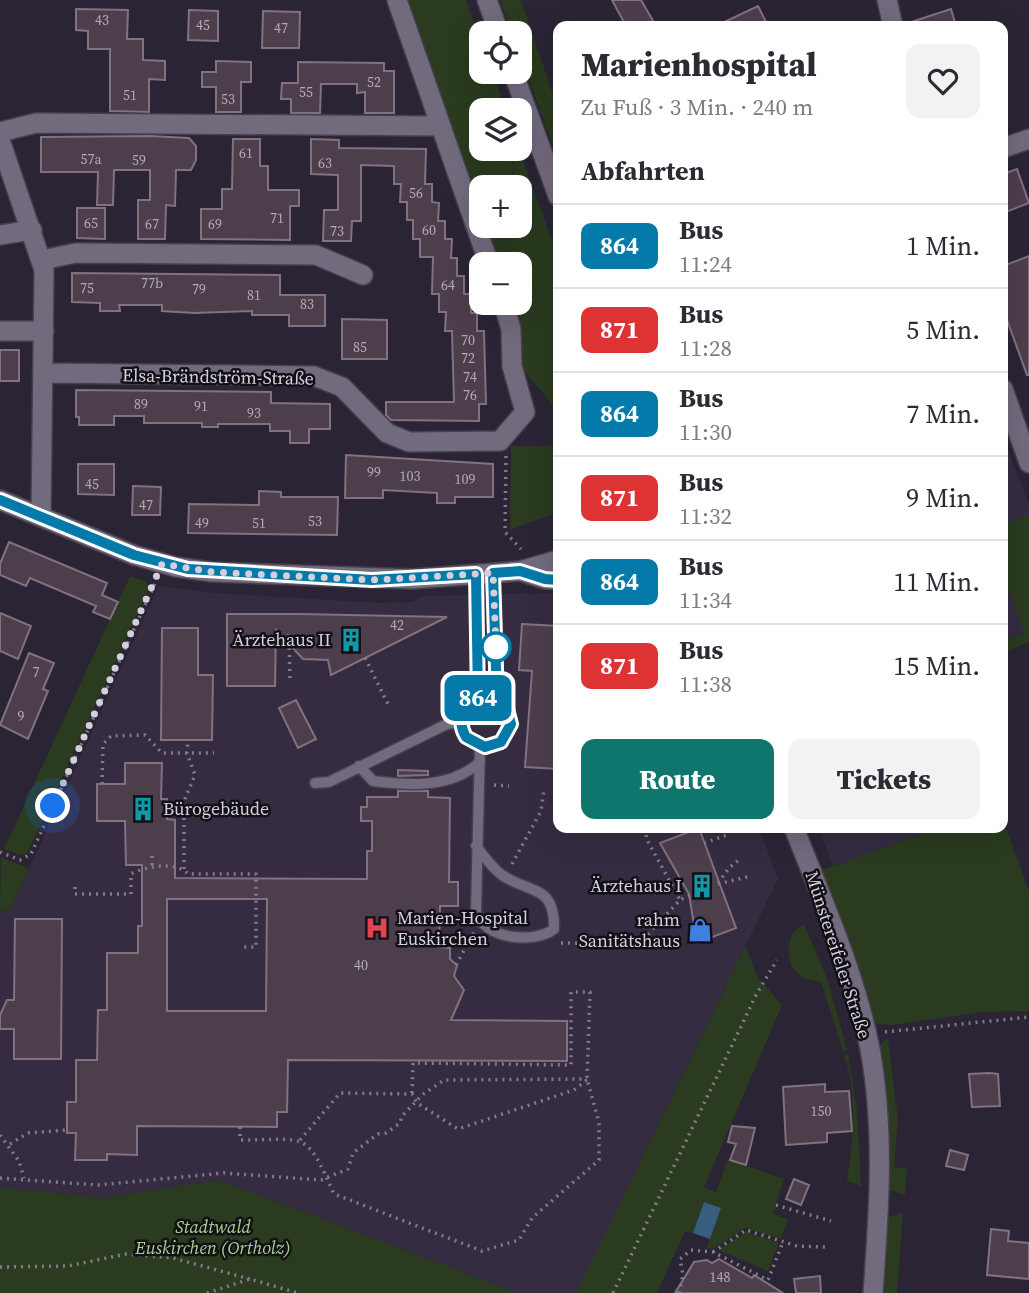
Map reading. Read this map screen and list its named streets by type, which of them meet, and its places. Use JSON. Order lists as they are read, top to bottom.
{
  "streets": {
    "street": ["Elsa-Brändström-Straße", "Münstereifeler Straße"]
  },
  "parks": ["Stadtwald Euskirchen (Ortholz)"],
  "places": {
    "building": ["Ärztehaus II", "Bürogebäude", "Ärztehaus I"],
    "hospital": ["Marien-Hospital Euskirchen"],
    "shop": ["rahm Sanitätshaus"]
  },
  "lines": ["bus line 864"],
  "house_numbers": [
    "43",
    "45",
    "47",
    "52",
    "55",
    "51",
    "53",
    "61",
    "57a",
    "59",
    "63",
    "56",
    "71",
    "65",
    "67",
    "69",
    "60",
    "73",
    "77b",
    "64",
    "75",
    "79",
    "81",
    "83",
    "70",
    "85",
    "72",
    "74",
    "76",
    "89",
    "91",
    "93",
    "99",
    "103",
    "109",
    "45",
    "47",
    "53",
    "49",
    "51",
    "42",
    "7",
    "9",
    "40",
    "150",
    "148"
  ],
  "page": {
    "on_map": "864",
    "map_buttons": ["+", "−"],
    "heading": [
      ["Marienhospital", "Zu Fuß · 3 Min. · 240 m"],
      "Abfahrten"
    ],
    "list": [
      {
        "mark": "864",
        "name": "Bus",
        "note": "11:24",
        "value": "1 Min."
      },
      {
        "mark": "871",
        "name": "Bus",
        "note": "11:28",
        "value": "5 Min."
      },
      {
        "mark": "864",
        "name": "Bus",
        "note": "11:30",
        "value": "7 Min."
      },
      {
        "mark": "871",
        "name": "Bus",
        "note": "11:32",
        "value": "9 Min."
      },
      {
        "mark": "864",
        "name": "Bus",
        "note": "11:34",
        "value": "11 Min."
      },
      {
        "mark": "871",
        "name": "Bus",
        "note": "11:38",
        "value": "15 Min."
      }
    ],
    "buttons": ["Route", "Tickets"]
  }
}
